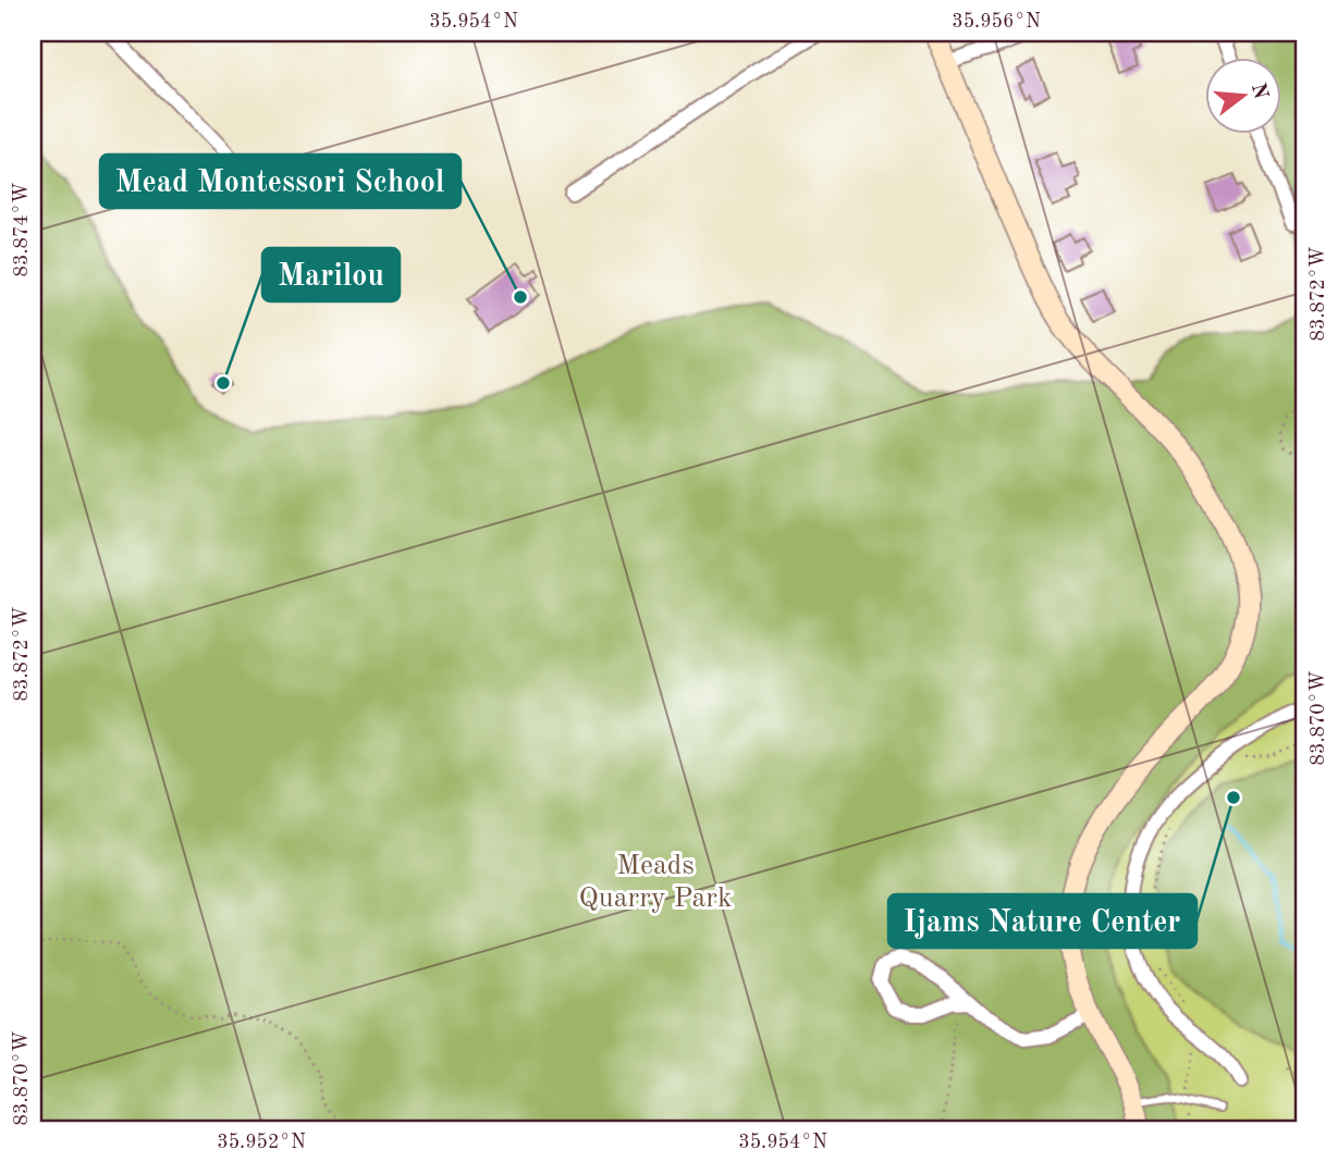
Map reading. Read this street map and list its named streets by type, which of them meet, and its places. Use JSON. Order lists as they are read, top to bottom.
{
  "parks": ["Meads Quarry Park"],
  "places": ["Mead Montessori School", "Marilou", "Ijams Nature Center"],
  "north": "right",
  "coordinates": [
    "35.954°N",
    "35.956°N",
    "83.874°W",
    "83.872°W",
    "83.870°W",
    "35.952°N"
  ]
}
